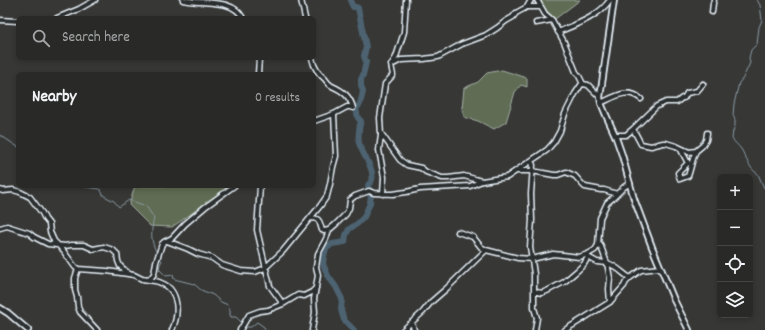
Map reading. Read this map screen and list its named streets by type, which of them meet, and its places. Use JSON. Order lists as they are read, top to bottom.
{
  "page": {
    "search": "Search here",
    "heading": ["Nearby", "0 results"],
    "map_buttons": ["+", "−"]
  }
}
